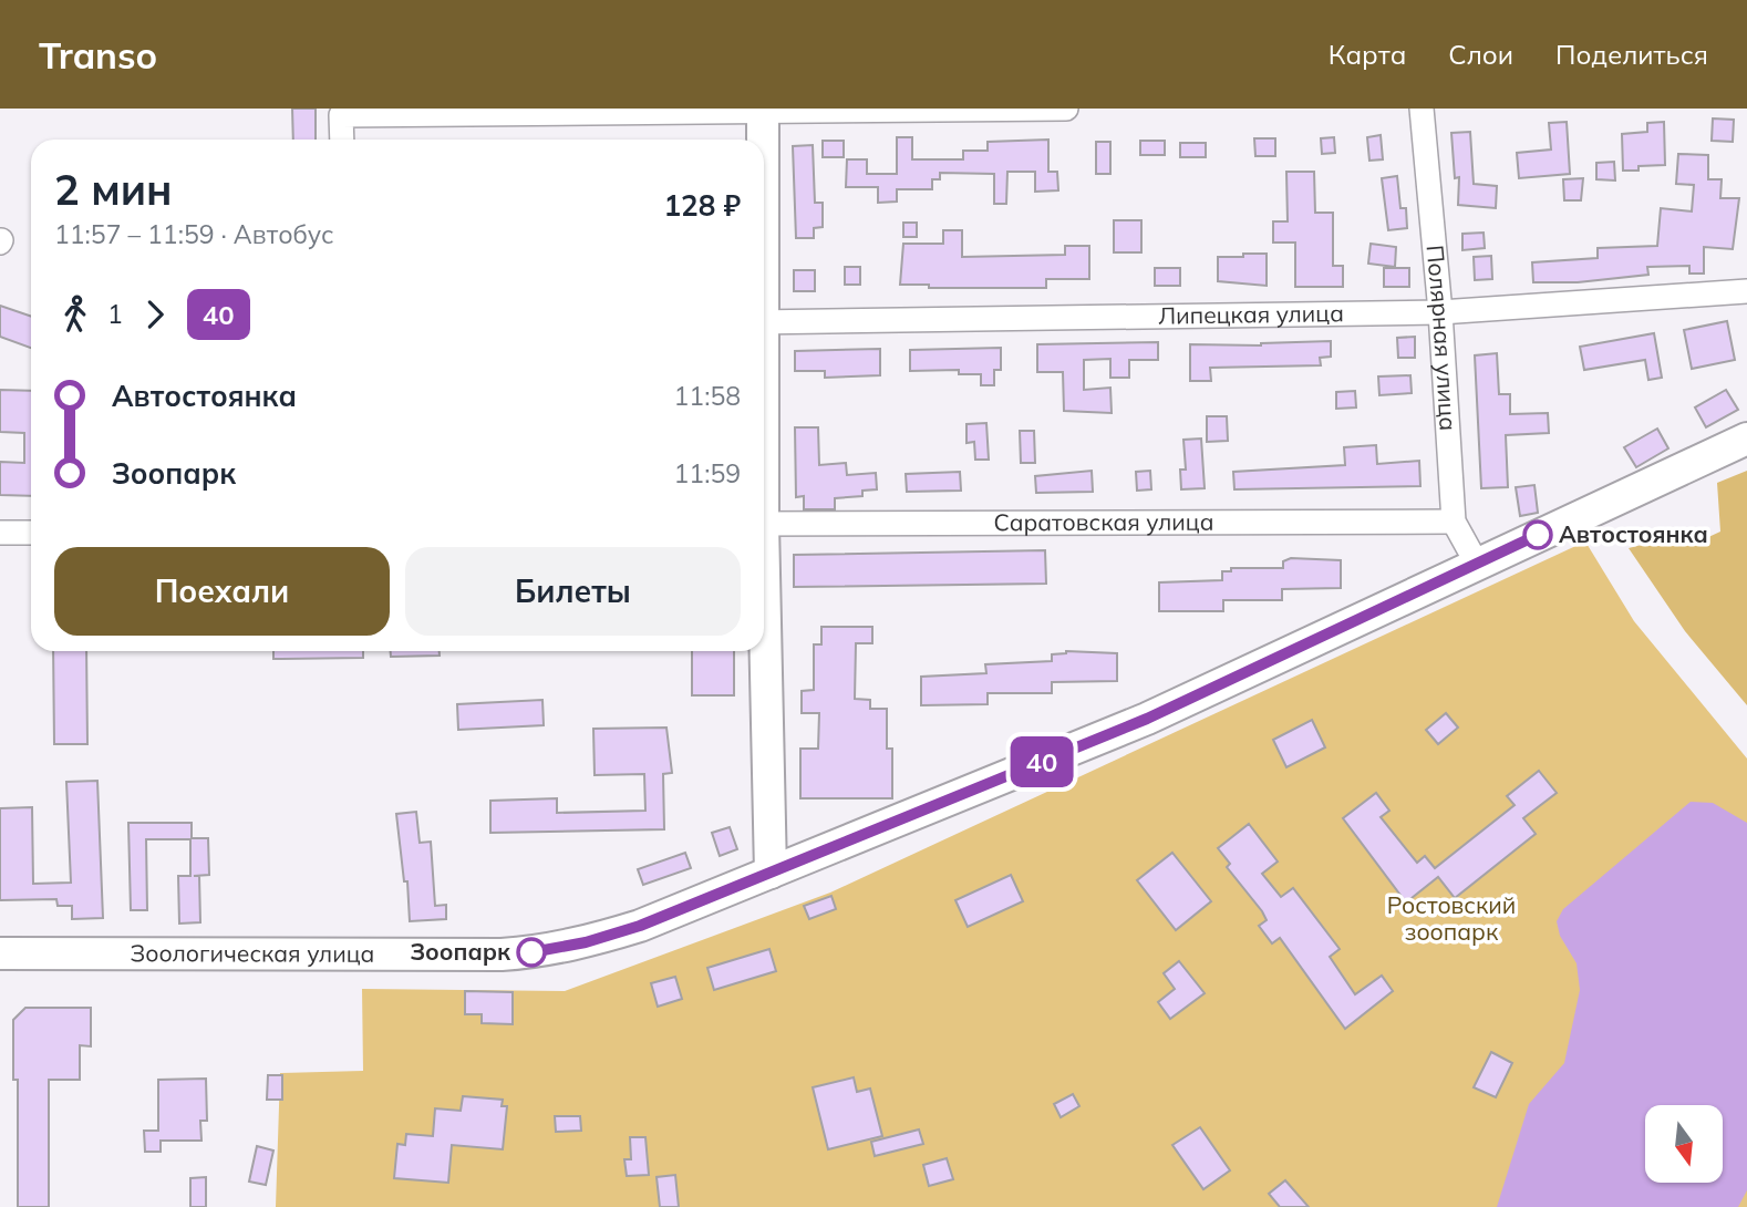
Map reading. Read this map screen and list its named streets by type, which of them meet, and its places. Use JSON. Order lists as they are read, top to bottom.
{
  "streets": {
    "main road": ["Зоологическая улица"],
    "street": ["Липецкая улица", "Полярная улица", "Саратовская улица"]
  },
  "crossings": [
    ["Липецкая улица", "Полярная улица"],
    ["Полярная улица", "Саратовская улица"],
    ["Полярная улица", "Зоологическая улица"]
  ],
  "parks": ["Ростовский зоопарк"],
  "places": ["Автостоянка", "Зоопарк"],
  "lines": ["bus line 40"],
  "north": "bottom",
  "page": {
    "header": "Transo",
    "nav": ["Карта", "Слои", "Поделиться"],
    "on_map": "40",
    "heading": ["2 мин", "11:57 – 11:59 · Автобус", "128 ₽"],
    "legs": ["1", "40"],
    "list": [
      {
        "name": "Автостоянка",
        "value": "11:58"
      },
      {
        "name": "Зоопарк",
        "value": "11:59"
      }
    ],
    "buttons": ["Поехали", "Билеты"]
  }
}
